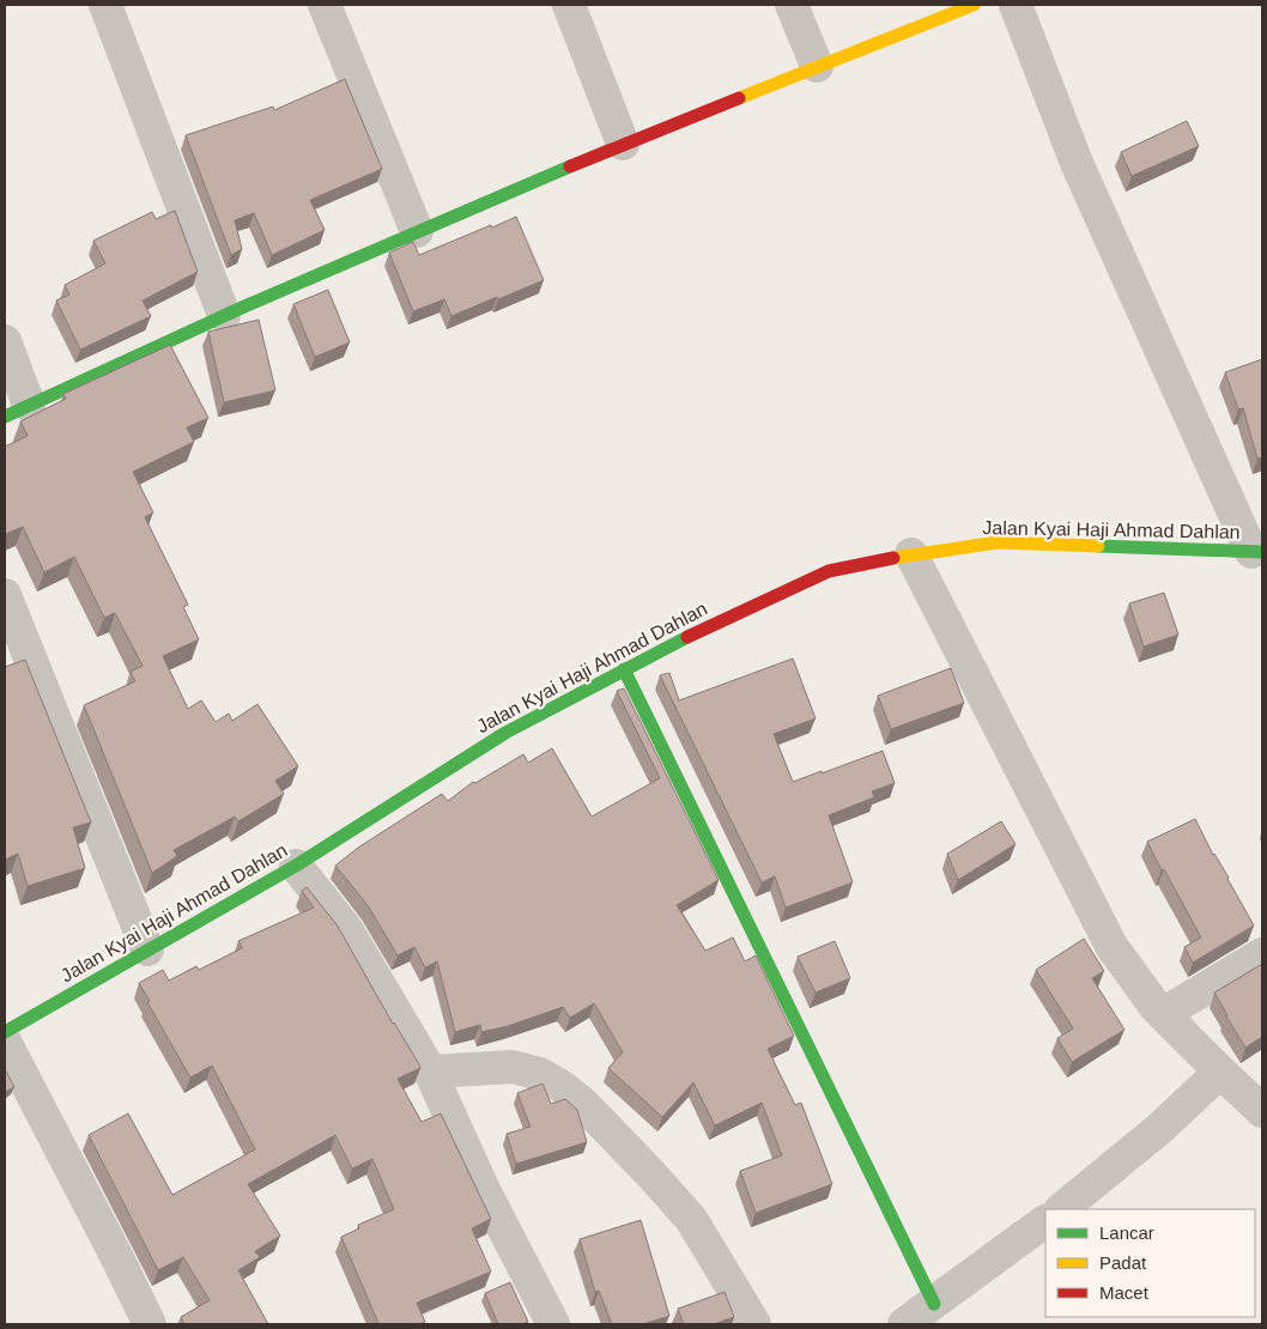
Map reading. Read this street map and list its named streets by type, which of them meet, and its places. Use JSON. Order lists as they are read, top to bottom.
{
  "streets": {
    "street": ["Jalan Kyai Haji Ahmad Dahlan"]
  },
  "legend": ["Lancar", "Padat", "Macet"]
}
